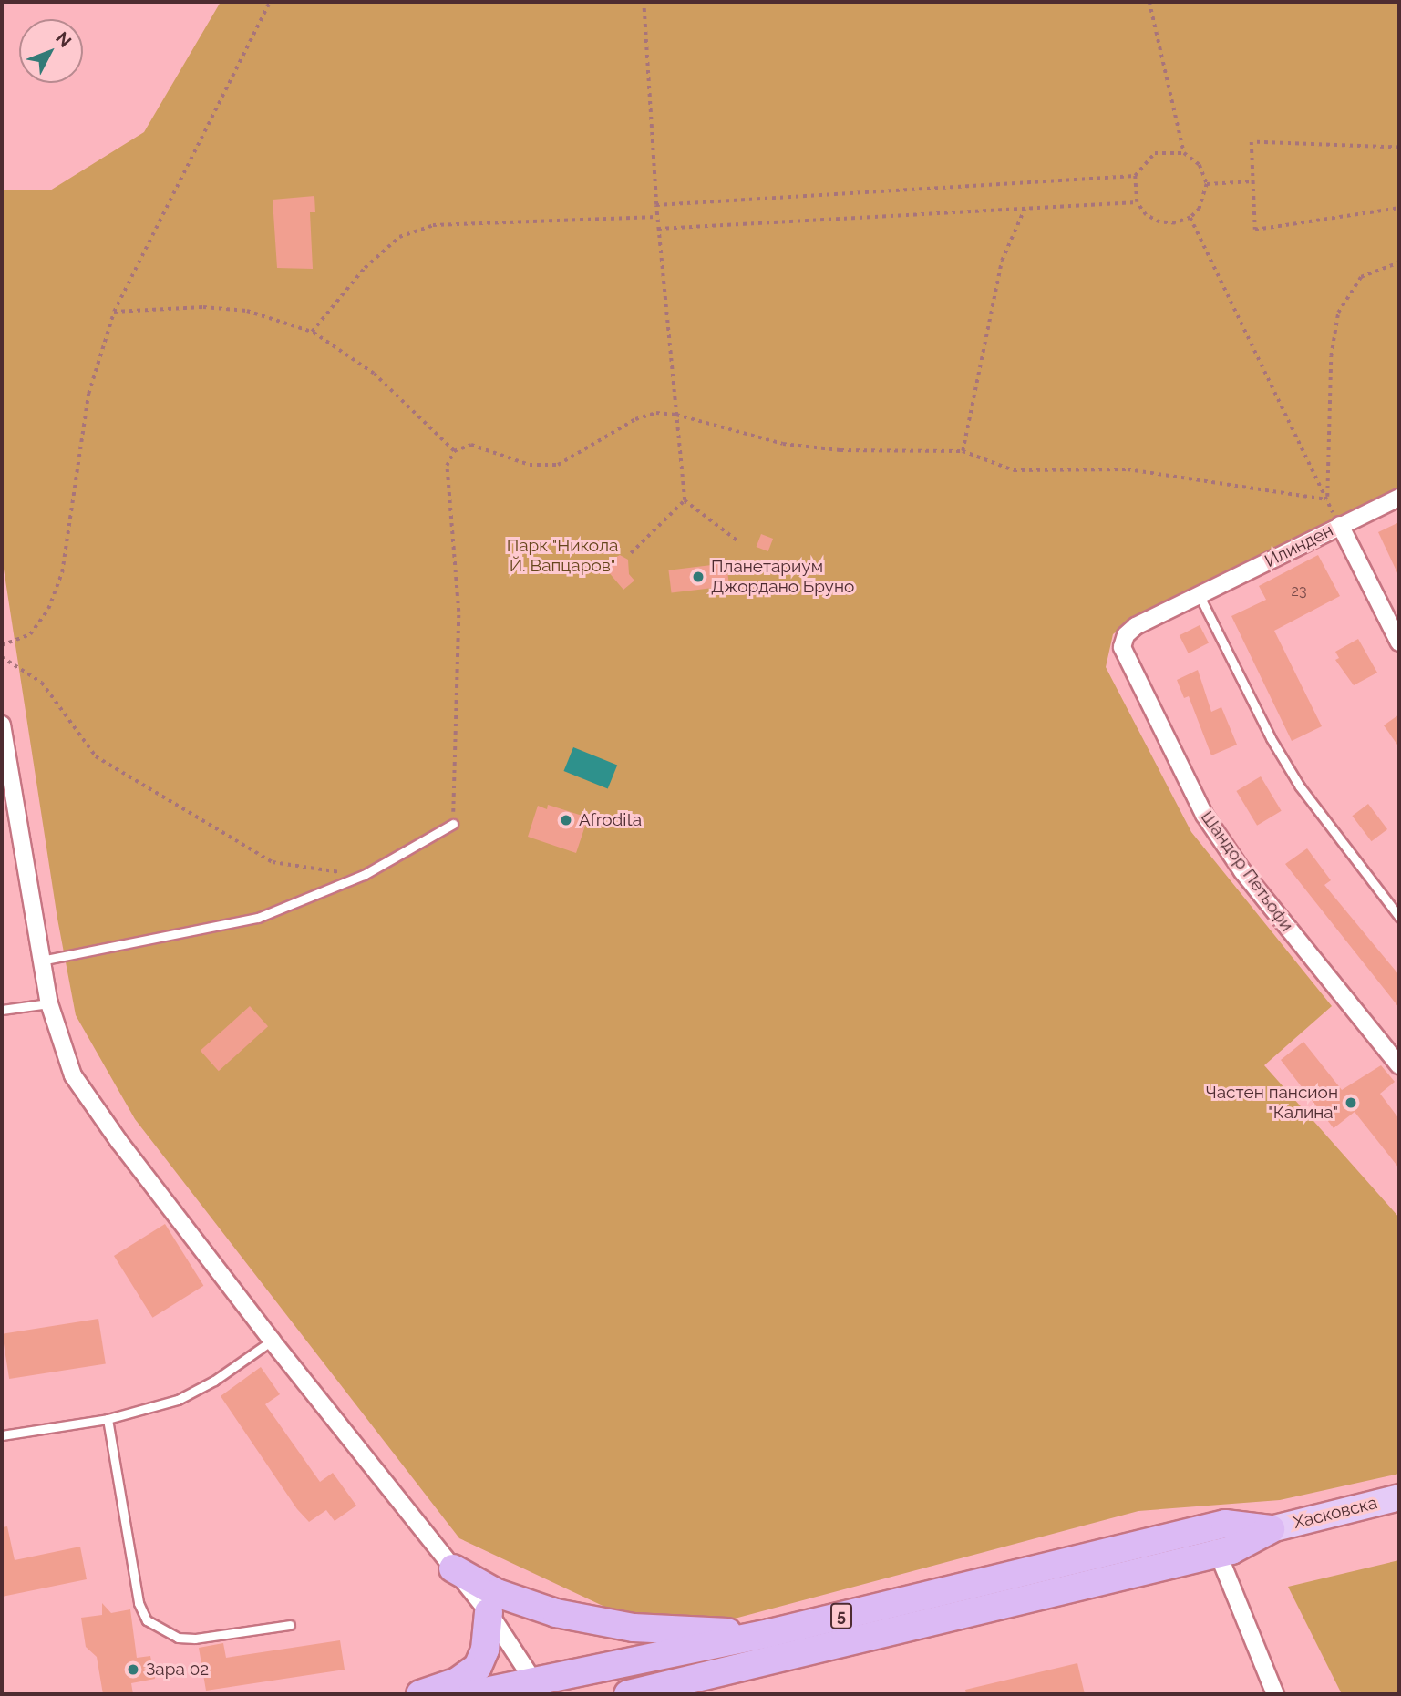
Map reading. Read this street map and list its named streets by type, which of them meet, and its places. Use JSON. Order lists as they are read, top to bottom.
{
  "streets": {
    "highway": ["5"],
    "main road": ["Хасковска"],
    "street": ["Илинден", "Шандор Петьофи"]
  },
  "crossings": [
    ["Илинден", "Шандор Петьофи"],
    ["Хасковска", "5"]
  ],
  "parks": ["Парк \"Никола Й. Вапцаров\""],
  "places": [
    "Планетариум Джордано Бруно",
    "Afrodita",
    "Частен пансион \"Калина\"",
    "Зара 02"
  ],
  "house_numbers": ["23"],
  "north": "top right"
}
